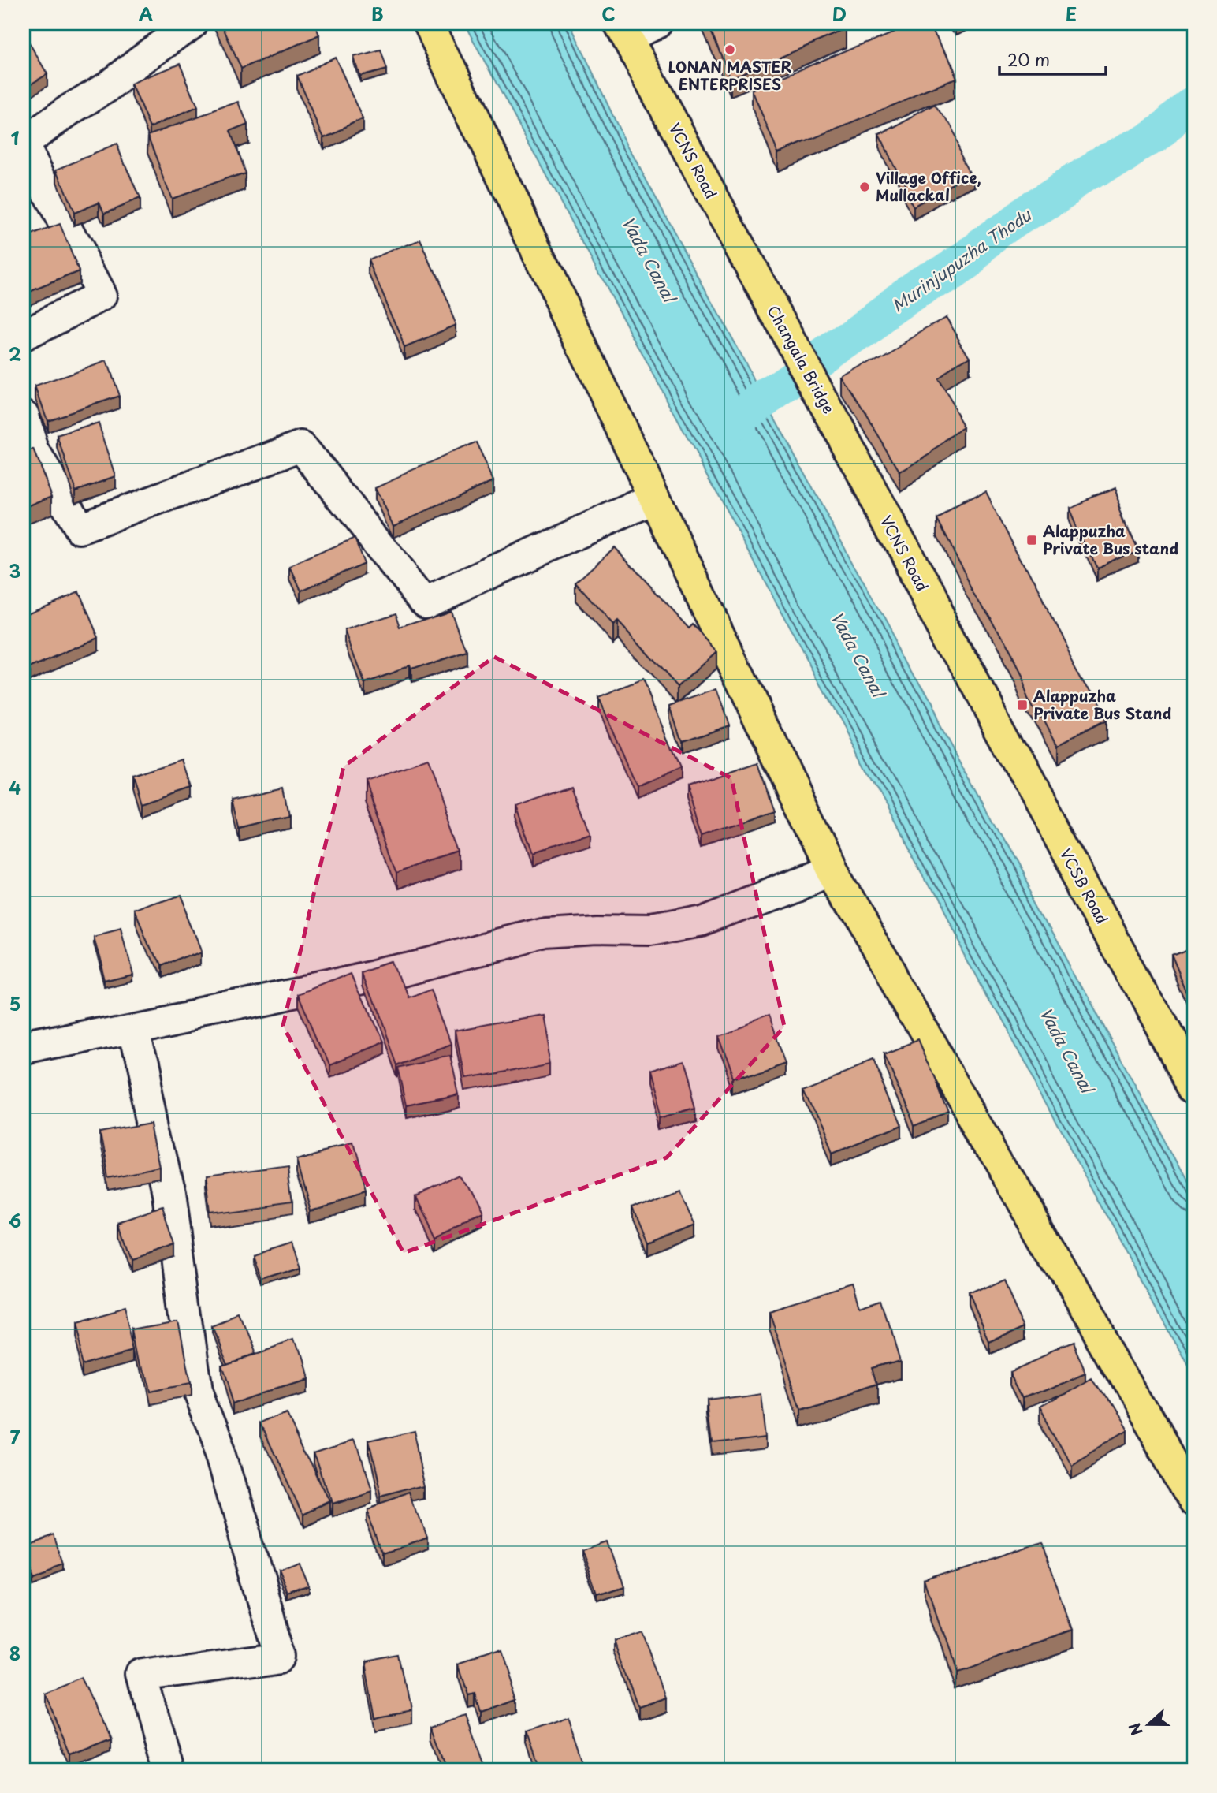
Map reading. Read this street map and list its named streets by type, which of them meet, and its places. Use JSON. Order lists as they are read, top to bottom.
{
  "streets": {
    "main road": ["VCNS Road", "Changala Bridge", "VCSB Road"]
  },
  "crossings": [
    ["VCNS Road", "Changala Bridge"],
    ["VCNS Road", "VCSB Road"]
  ],
  "water": ["Vada Canal", "Murinjupuzha Thodu"],
  "places": {
    "other": ["LONAN MASTER ENTERPRISES", "Village Office, Mullackal"],
    "transit": ["Alappuzha Private Bus stand", "Alappuzha Private Bus Stand"]
  },
  "scale_bar": "20 m",
  "north": "left",
  "grid": {
    "columns": [
      "A",
      "B",
      "C",
      "D",
      "E"
    ],
    "rows": [
      "1",
      "2",
      "3",
      "4",
      "5",
      "6",
      "7",
      "8"
    ]
  }
}
